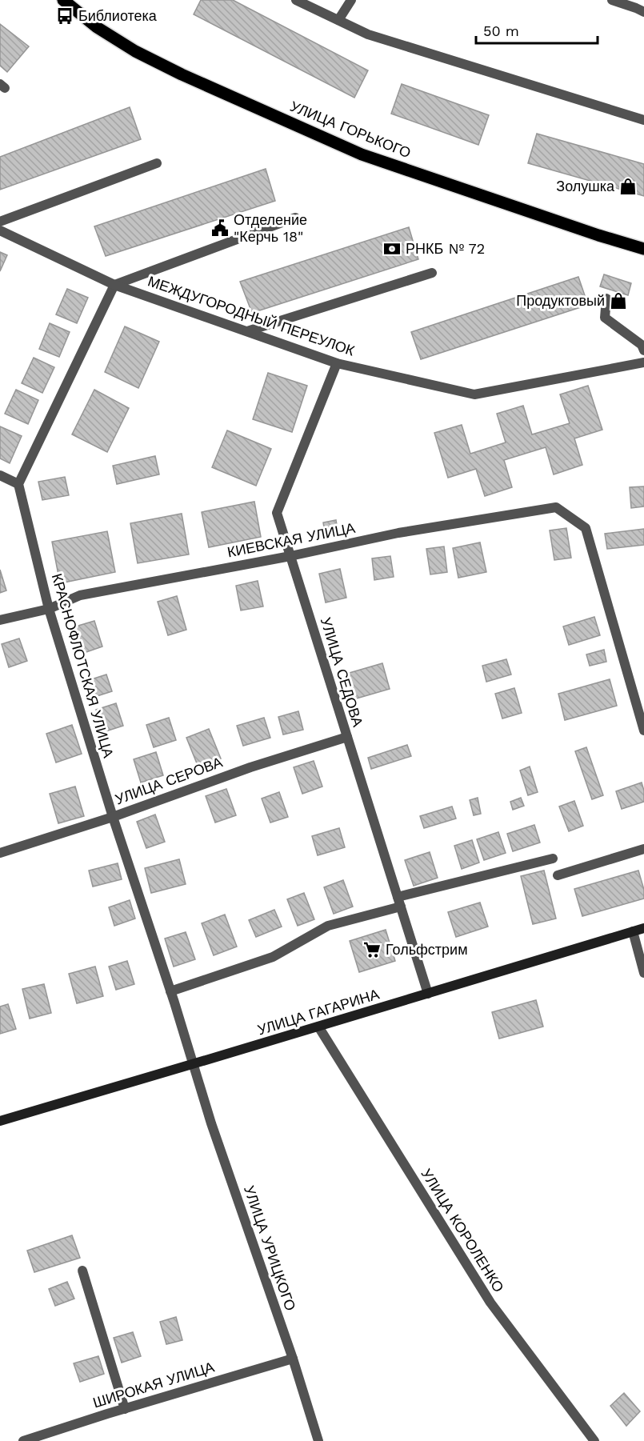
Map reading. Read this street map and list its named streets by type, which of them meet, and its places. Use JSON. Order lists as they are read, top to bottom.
{
  "streets": {
    "main road": ["УЛИЦА ГОРЬКОГО", "УЛИЦА ГАГАРИНА"],
    "lane": [
      "МЕЖДУГОРОДНЫЙ ПЕРЕУЛОК",
      "КИЕВСКАЯ УЛИЦА",
      "КРАСНОФЛОТСКАЯ УЛИЦА",
      "УЛИЦА СЕДОВА",
      "УЛИЦА СЕРОВА",
      "УЛИЦА КОРОЛЕНКО",
      "УЛИЦА УРИЦКОГО",
      "ШИРОКАЯ УЛИЦА"
    ]
  },
  "crossings": [
    ["МЕЖДУГОРОДНЫЙ ПЕРЕУЛОК", "УЛИЦА СЕДОВА"],
    ["КИЕВСКАЯ УЛИЦА", "КРАСНОФЛОТСКАЯ УЛИЦА"],
    ["КИЕВСКАЯ УЛИЦА", "УЛИЦА СЕДОВА"],
    ["КРАСНОФЛОТСКАЯ УЛИЦА", "УЛИЦА СЕРОВА"],
    ["КРАСНОФЛОТСКАЯ УЛИЦА", "УЛИЦА ГАГАРИНА"],
    ["КРАСНОФЛОТСКАЯ УЛИЦА", "УЛИЦА УРИЦКОГО"],
    ["УЛИЦА СЕДОВА", "УЛИЦА СЕРОВА"],
    ["УЛИЦА СЕДОВА", "УЛИЦА ГАГАРИНА"],
    ["УЛИЦА ГАГАРИНА", "УЛИЦА КОРОЛЕНКО"],
    ["УЛИЦА ГАГАРИНА", "УЛИЦА УРИЦКОГО"],
    ["УЛИЦА УРИЦКОГО", "ШИРОКАЯ УЛИЦА"]
  ],
  "places": {
    "bus stop": ["Библиотека"],
    "shop": ["Золушка", "Продуктовый"],
    "public building": ["Отделение \"Керчь 18\""],
    "bank": ["РНКБ № 72"],
    "supermarket": ["Гольфстрим"]
  },
  "scale_bar": "50 m"
}
